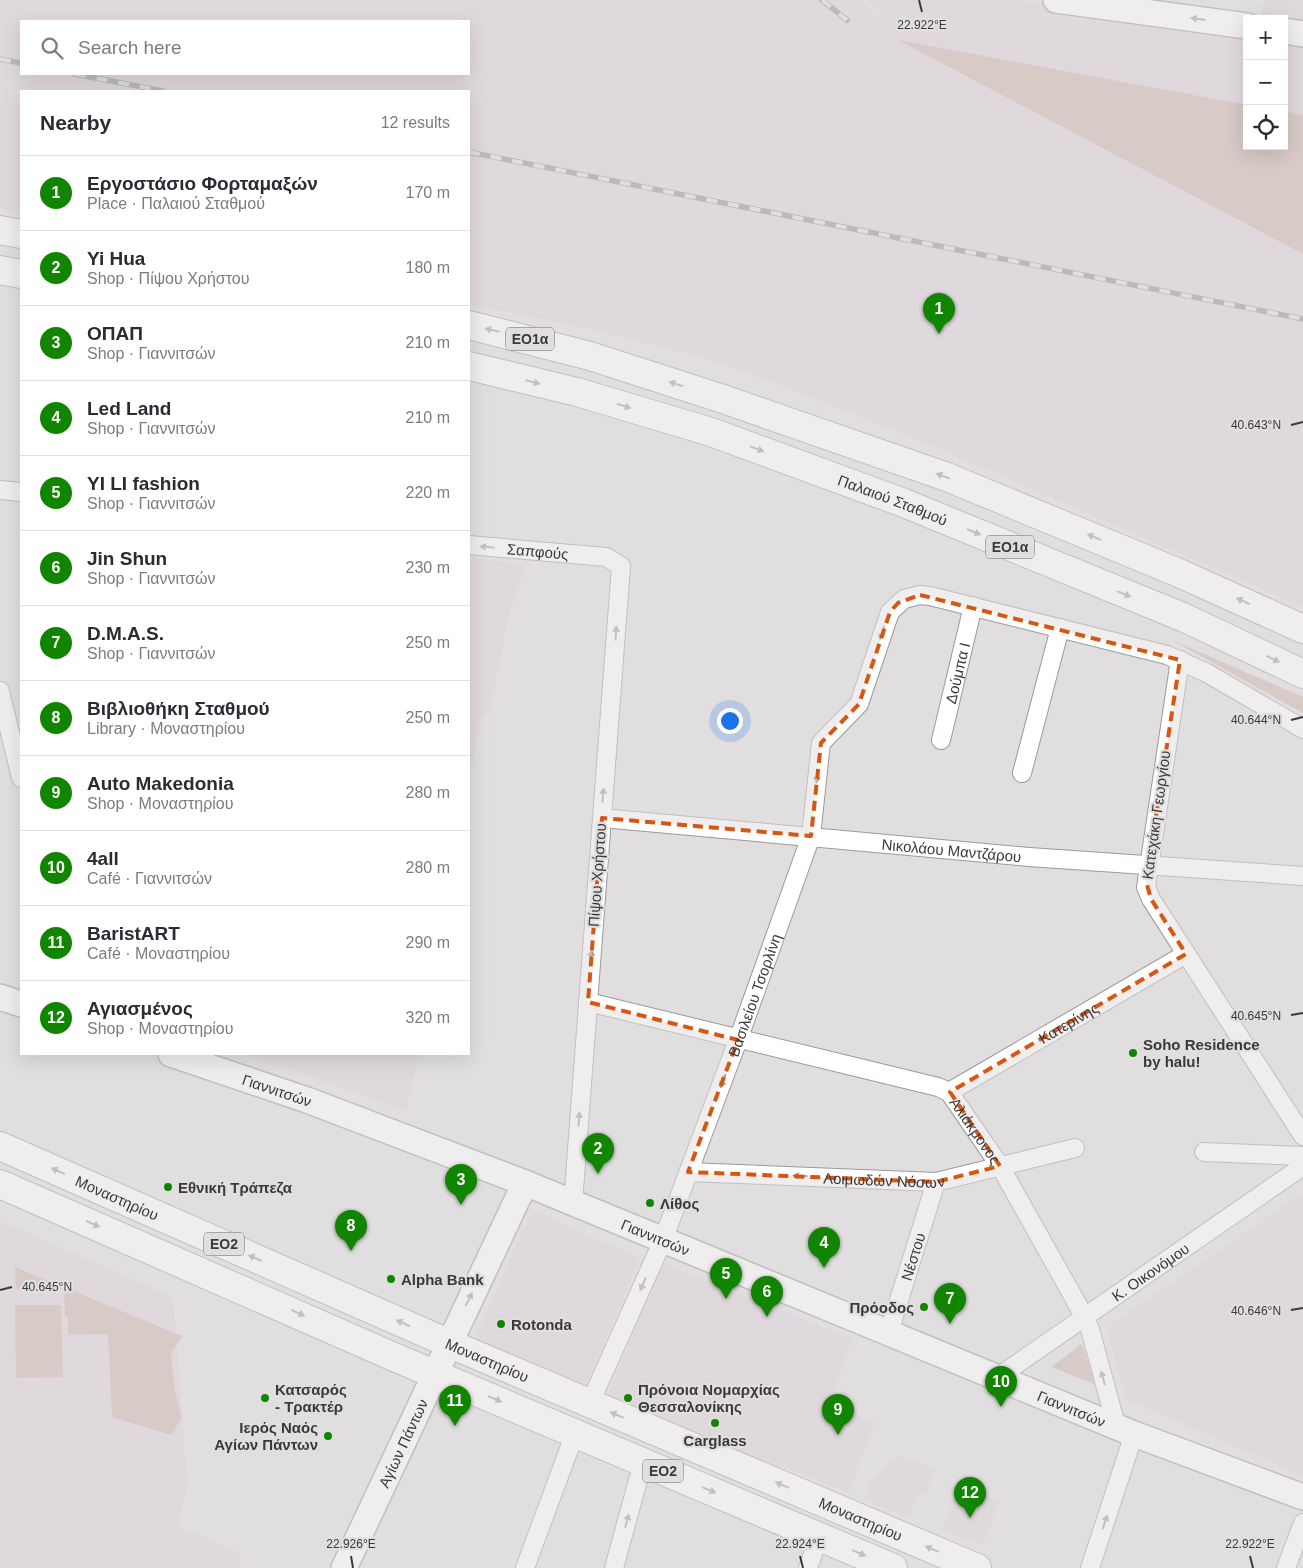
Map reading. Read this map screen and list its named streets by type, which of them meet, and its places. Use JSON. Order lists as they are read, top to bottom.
{
  "streets": {
    "main road": [
      "ΕΟ1α",
      "Παλαιού Σταθμού",
      "Γιαννιτσών",
      "Μοναστηρίου",
      "ΕΟ2",
      "Αγίων Πάντων"
    ],
    "street": [
      "Σαπφούς",
      "Δούμπα Ι",
      "Κατεχάκη Γεωργίου",
      "Νικολάου Μαντζάρου",
      "Πίψου Χρήστου",
      "Βασιλείου Τσορλίνη",
      "Κατερίνης",
      "Αλιάκμονος",
      "Λοιμωδών Νόσων",
      "Νέστου",
      "Κ. Οικονόμου"
    ]
  },
  "crossings": [
    ["Σαπφούς", "Πίψου Χρήστου"],
    ["Δούμπα Ι", "Βασιλείου Τσορλίνη"],
    ["Κατεχάκη Γεωργίου", "Νικολάου Μαντζάρου"],
    ["Κατεχάκη Γεωργίου", "Κατερίνης"],
    ["Νικολάου Μαντζάρου", "Πίψου Χρήστου"],
    ["Νικολάου Μαντζάρου", "Βασιλείου Τσορλίνη"],
    ["Πίψου Χρήστου", "Γιαννιτσών"],
    ["Πίψου Χρήστου", "Αλιάκμονος"],
    ["Βασιλείου Τσορλίνη", "Γιαννιτσών"],
    ["Βασιλείου Τσορλίνη", "Αλιάκμονος"],
    ["Βασιλείου Τσορλίνη", "Λοιμωδών Νόσων"],
    ["Βασιλείου Τσορλίνη", "Μοναστηρίου"],
    ["Κατερίνης", "Αλιάκμονος"],
    ["Γιαννιτσών", "Αλιάκμονος"],
    ["Γιαννιτσών", "Νέστου"],
    ["Γιαννιτσών", "Κ. Οικονόμου"],
    ["Γιαννιτσών", "Αγίων Πάντων"],
    ["Αλιάκμονος", "Λοιμωδών Νόσων"],
    ["Αλιάκμονος", "Κ. Οικονόμου"],
    ["Λοιμωδών Νόσων", "Νέστου"],
    ["Μοναστηρίου", "Αγίων Πάντων"],
    ["ΕΟ2", "Αγίων Πάντων"]
  ],
  "one_way": [
    "Σαπφούς",
    "Πίψου Χρήστου",
    "Βασιλείου Τσορλίνη",
    "Λοιμωδών Νόσων",
    "Αγίων Πάντων"
  ],
  "places": [
    "Soho Residence by halu!",
    "Εθνική Τράπεζα",
    "Λίθος",
    "Alpha Bank",
    "Πρόοδος",
    "Rotonda",
    "Κατσαρός - Τρακτέρ",
    "Πρόνοια Νομαρχίας Θεσσαλονίκης",
    "Carglass",
    "Ιερός Ναός Αγίων Πάντων"
  ],
  "page": {
    "map_buttons": ["+", "−"],
    "search": "Search here",
    "heading": ["Nearby", "12 results"],
    "list": [
      {
        "mark": "1",
        "name": "Εργοστάσιο Φορταμαξών",
        "note": "Place · Παλαιού Σταθμού",
        "value": "170 m"
      },
      {
        "mark": "2",
        "name": "Yi Hua",
        "note": "Shop · Πίψου Χρήστου",
        "value": "180 m"
      },
      {
        "mark": "3",
        "name": "ΟΠΑΠ",
        "note": "Shop · Γιαννιτσών",
        "value": "210 m"
      },
      {
        "mark": "4",
        "name": "Led Land",
        "note": "Shop · Γιαννιτσών",
        "value": "210 m"
      },
      {
        "mark": "5",
        "name": "YI LI fashion",
        "note": "Shop · Γιαννιτσών",
        "value": "220 m"
      },
      {
        "mark": "6",
        "name": "Jin Shun",
        "note": "Shop · Γιαννιτσών",
        "value": "230 m"
      },
      {
        "mark": "7",
        "name": "D.M.A.S.",
        "note": "Shop · Γιαννιτσών",
        "value": "250 m"
      },
      {
        "mark": "8",
        "name": "Βιβλιοθήκη Σταθμού",
        "note": "Library · Μοναστηρίου",
        "value": "250 m"
      },
      {
        "mark": "9",
        "name": "Auto Makedonia",
        "note": "Shop · Μοναστηρίου",
        "value": "280 m"
      },
      {
        "mark": "10",
        "name": "4all",
        "note": "Café · Γιαννιτσών",
        "value": "280 m"
      },
      {
        "mark": "11",
        "name": "BaristART",
        "note": "Café · Μοναστηρίου",
        "value": "290 m"
      },
      {
        "mark": "12",
        "name": "Αγιασμένος",
        "note": "Shop · Μοναστηρίου",
        "value": "320 m"
      }
    ],
    "pins": [
      "1",
      "2",
      "3",
      "8",
      "4",
      "5",
      "6",
      "7",
      "10",
      "11",
      "9",
      "12"
    ]
  },
  "coordinates": [
    "22.922°E",
    "40.643°N",
    "40.644°N",
    "40.645°N",
    "40.646°N",
    "22.926°E",
    "22.924°E"
  ]
}
